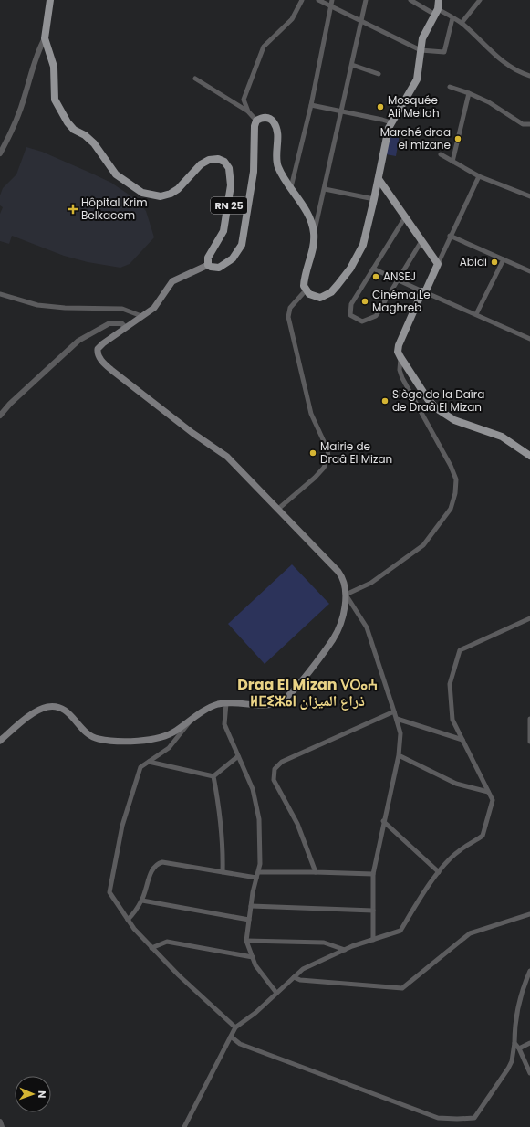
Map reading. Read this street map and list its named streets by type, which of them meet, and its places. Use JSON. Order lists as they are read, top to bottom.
{
  "streets": {
    "main road": ["RN 25"]
  },
  "districts": ["Draa El Mizan ⴸⵔⴰⵄ ⵍⵎⵉⵣⴰⵏ ذراع الميزان"],
  "places": {
    "other": [
      "Mosquée Ali Mellah",
      "Marché draa el mizane",
      "Abidi",
      "ANSEJ",
      "Cinéma Le Maghreb",
      "Siège de la Daïra de Draâ El Mizan",
      "Mairie de Draâ El Mizan"
    ],
    "health": ["Hôpital Krim Belkacem"]
  },
  "north": "right"
}
